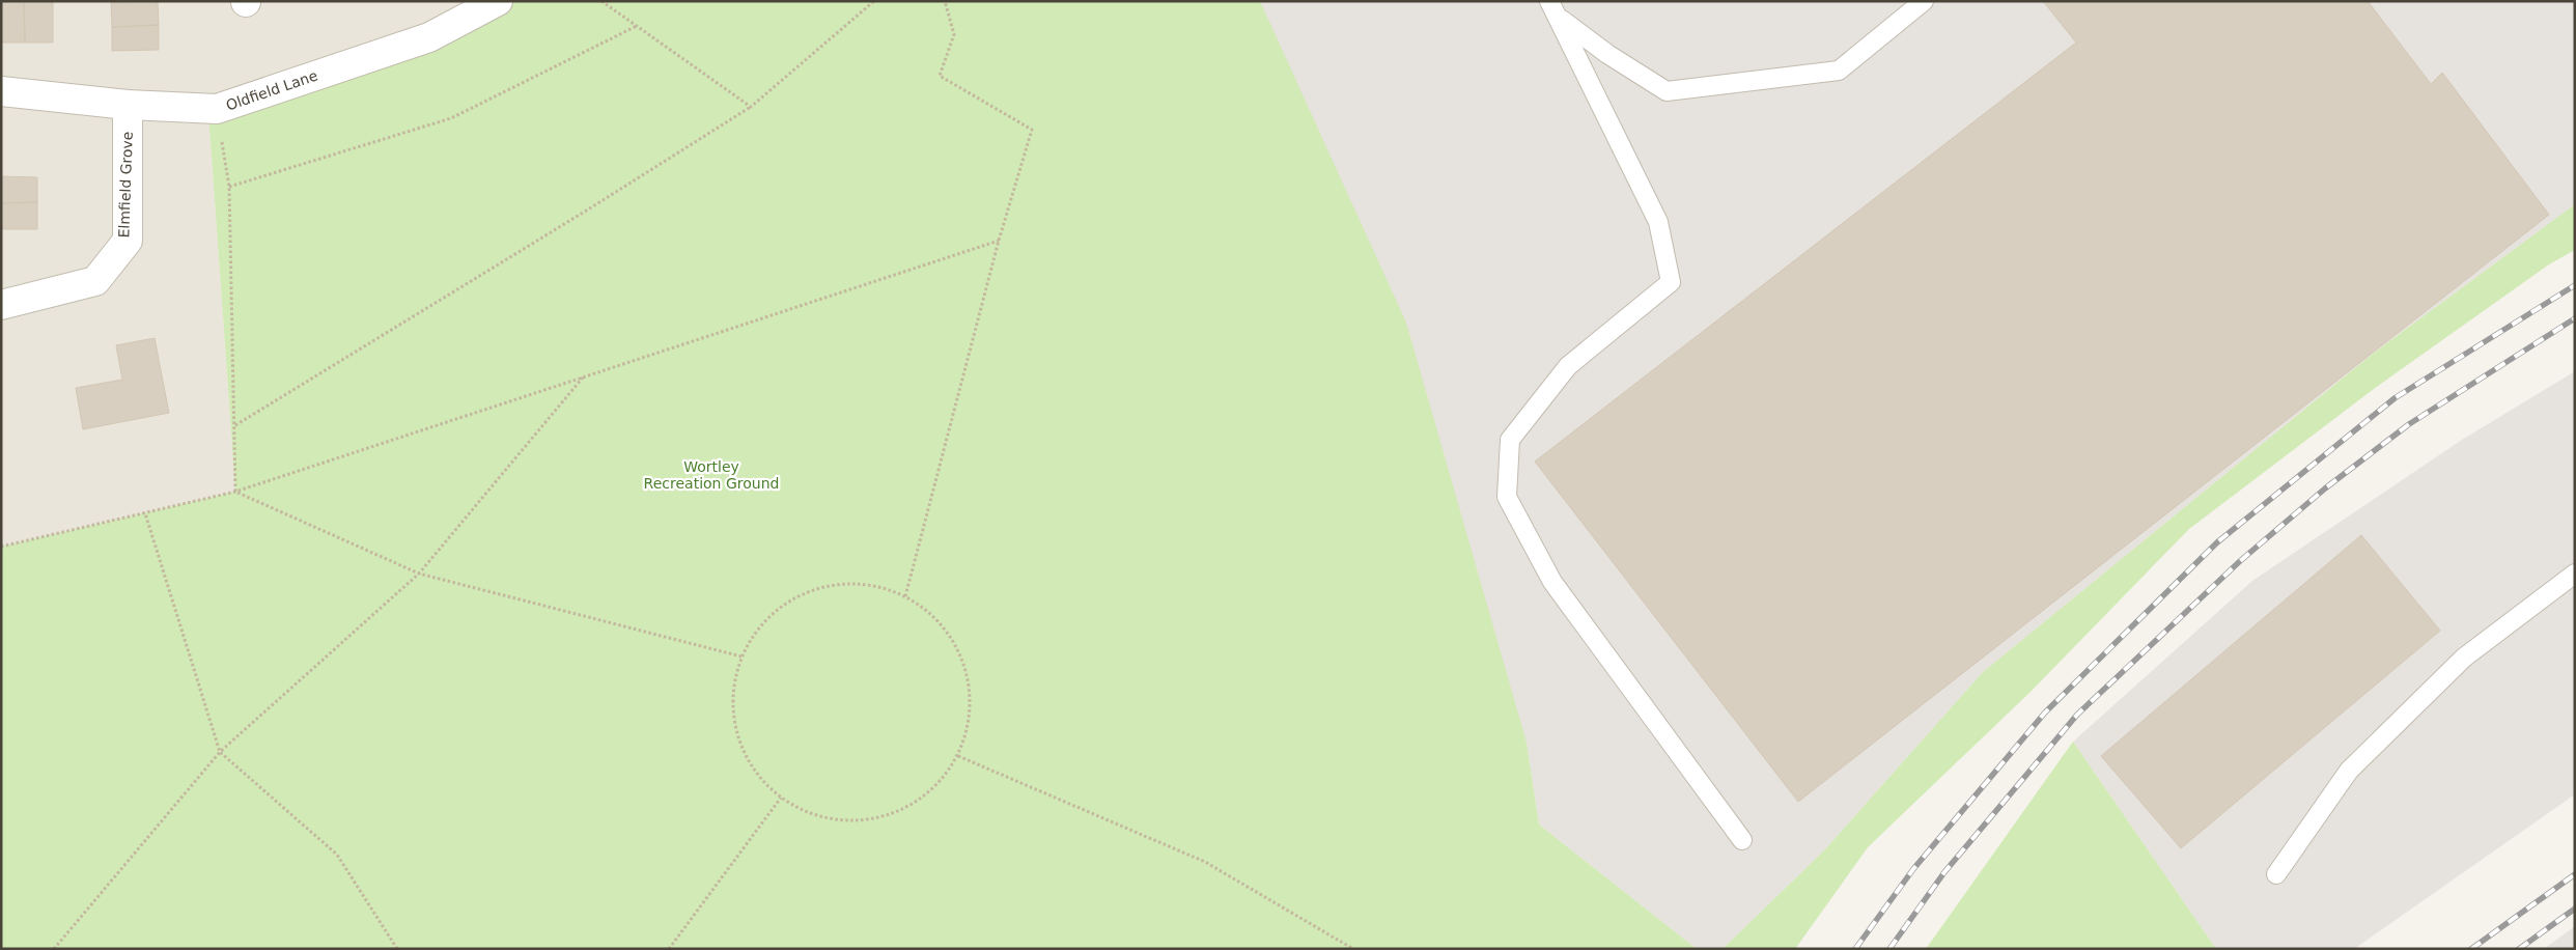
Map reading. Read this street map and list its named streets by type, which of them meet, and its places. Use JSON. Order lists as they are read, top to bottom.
{
  "streets": {
    "street": ["Oldfield Lane", "Elmfield Grove"]
  },
  "crossings": [
    ["Oldfield Lane", "Elmfield Grove"]
  ],
  "parks": ["Wortley Recreation Ground"]
}
